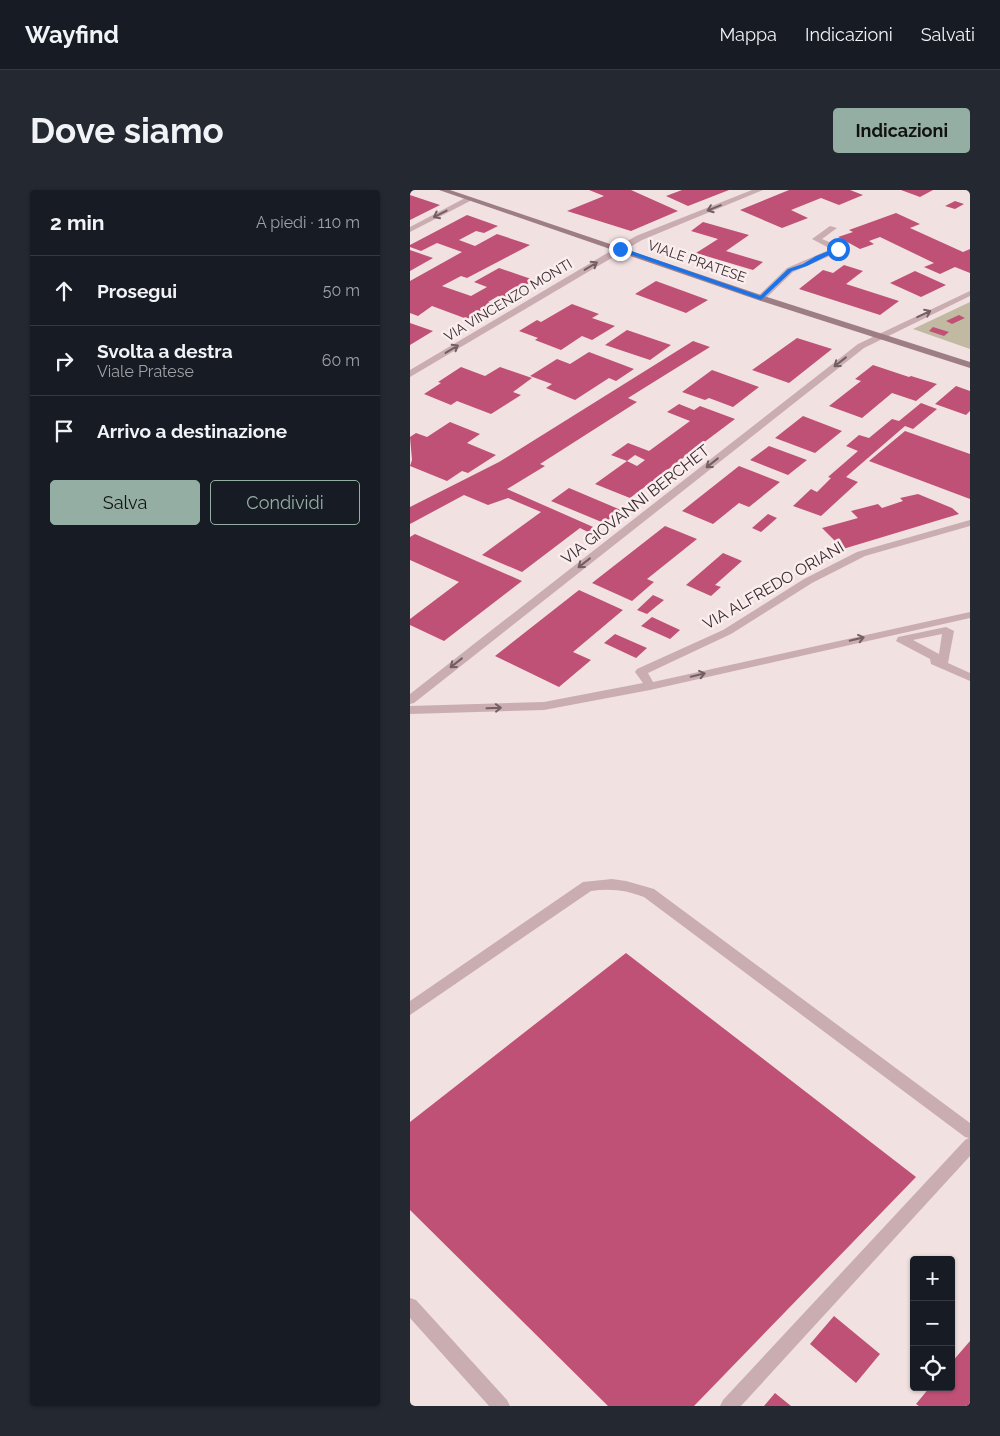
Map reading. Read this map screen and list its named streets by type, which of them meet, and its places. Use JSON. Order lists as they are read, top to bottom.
{
  "streets": {
    "street": [
      "VIALE PRATESE",
      "VIA VINCENZO MONTI",
      "VIA GIOVANNI BERCHET",
      "VIA ALFREDO ORIANI"
    ]
  },
  "crossings": [
    ["VIALE PRATESE", "VIA VINCENZO MONTI"],
    ["VIALE PRATESE", "VIA GIOVANNI BERCHET"]
  ],
  "page": {
    "header": "Wayfind",
    "nav": ["Mappa", "Indicazioni", "Salvati"],
    "buttons": [
      "Indicazioni",
      ["Salva", "Condividi"]
    ],
    "title": "Dove siamo",
    "heading": ["2 min", "A piedi · 110 m"],
    "list": [
      ["Prosegui", "50 m"],
      ["Svolta a destra", "Viale Pratese", "60 m"],
      "Arrivo a destinazione"
    ],
    "map_buttons": ["+", "−"]
  }
}
